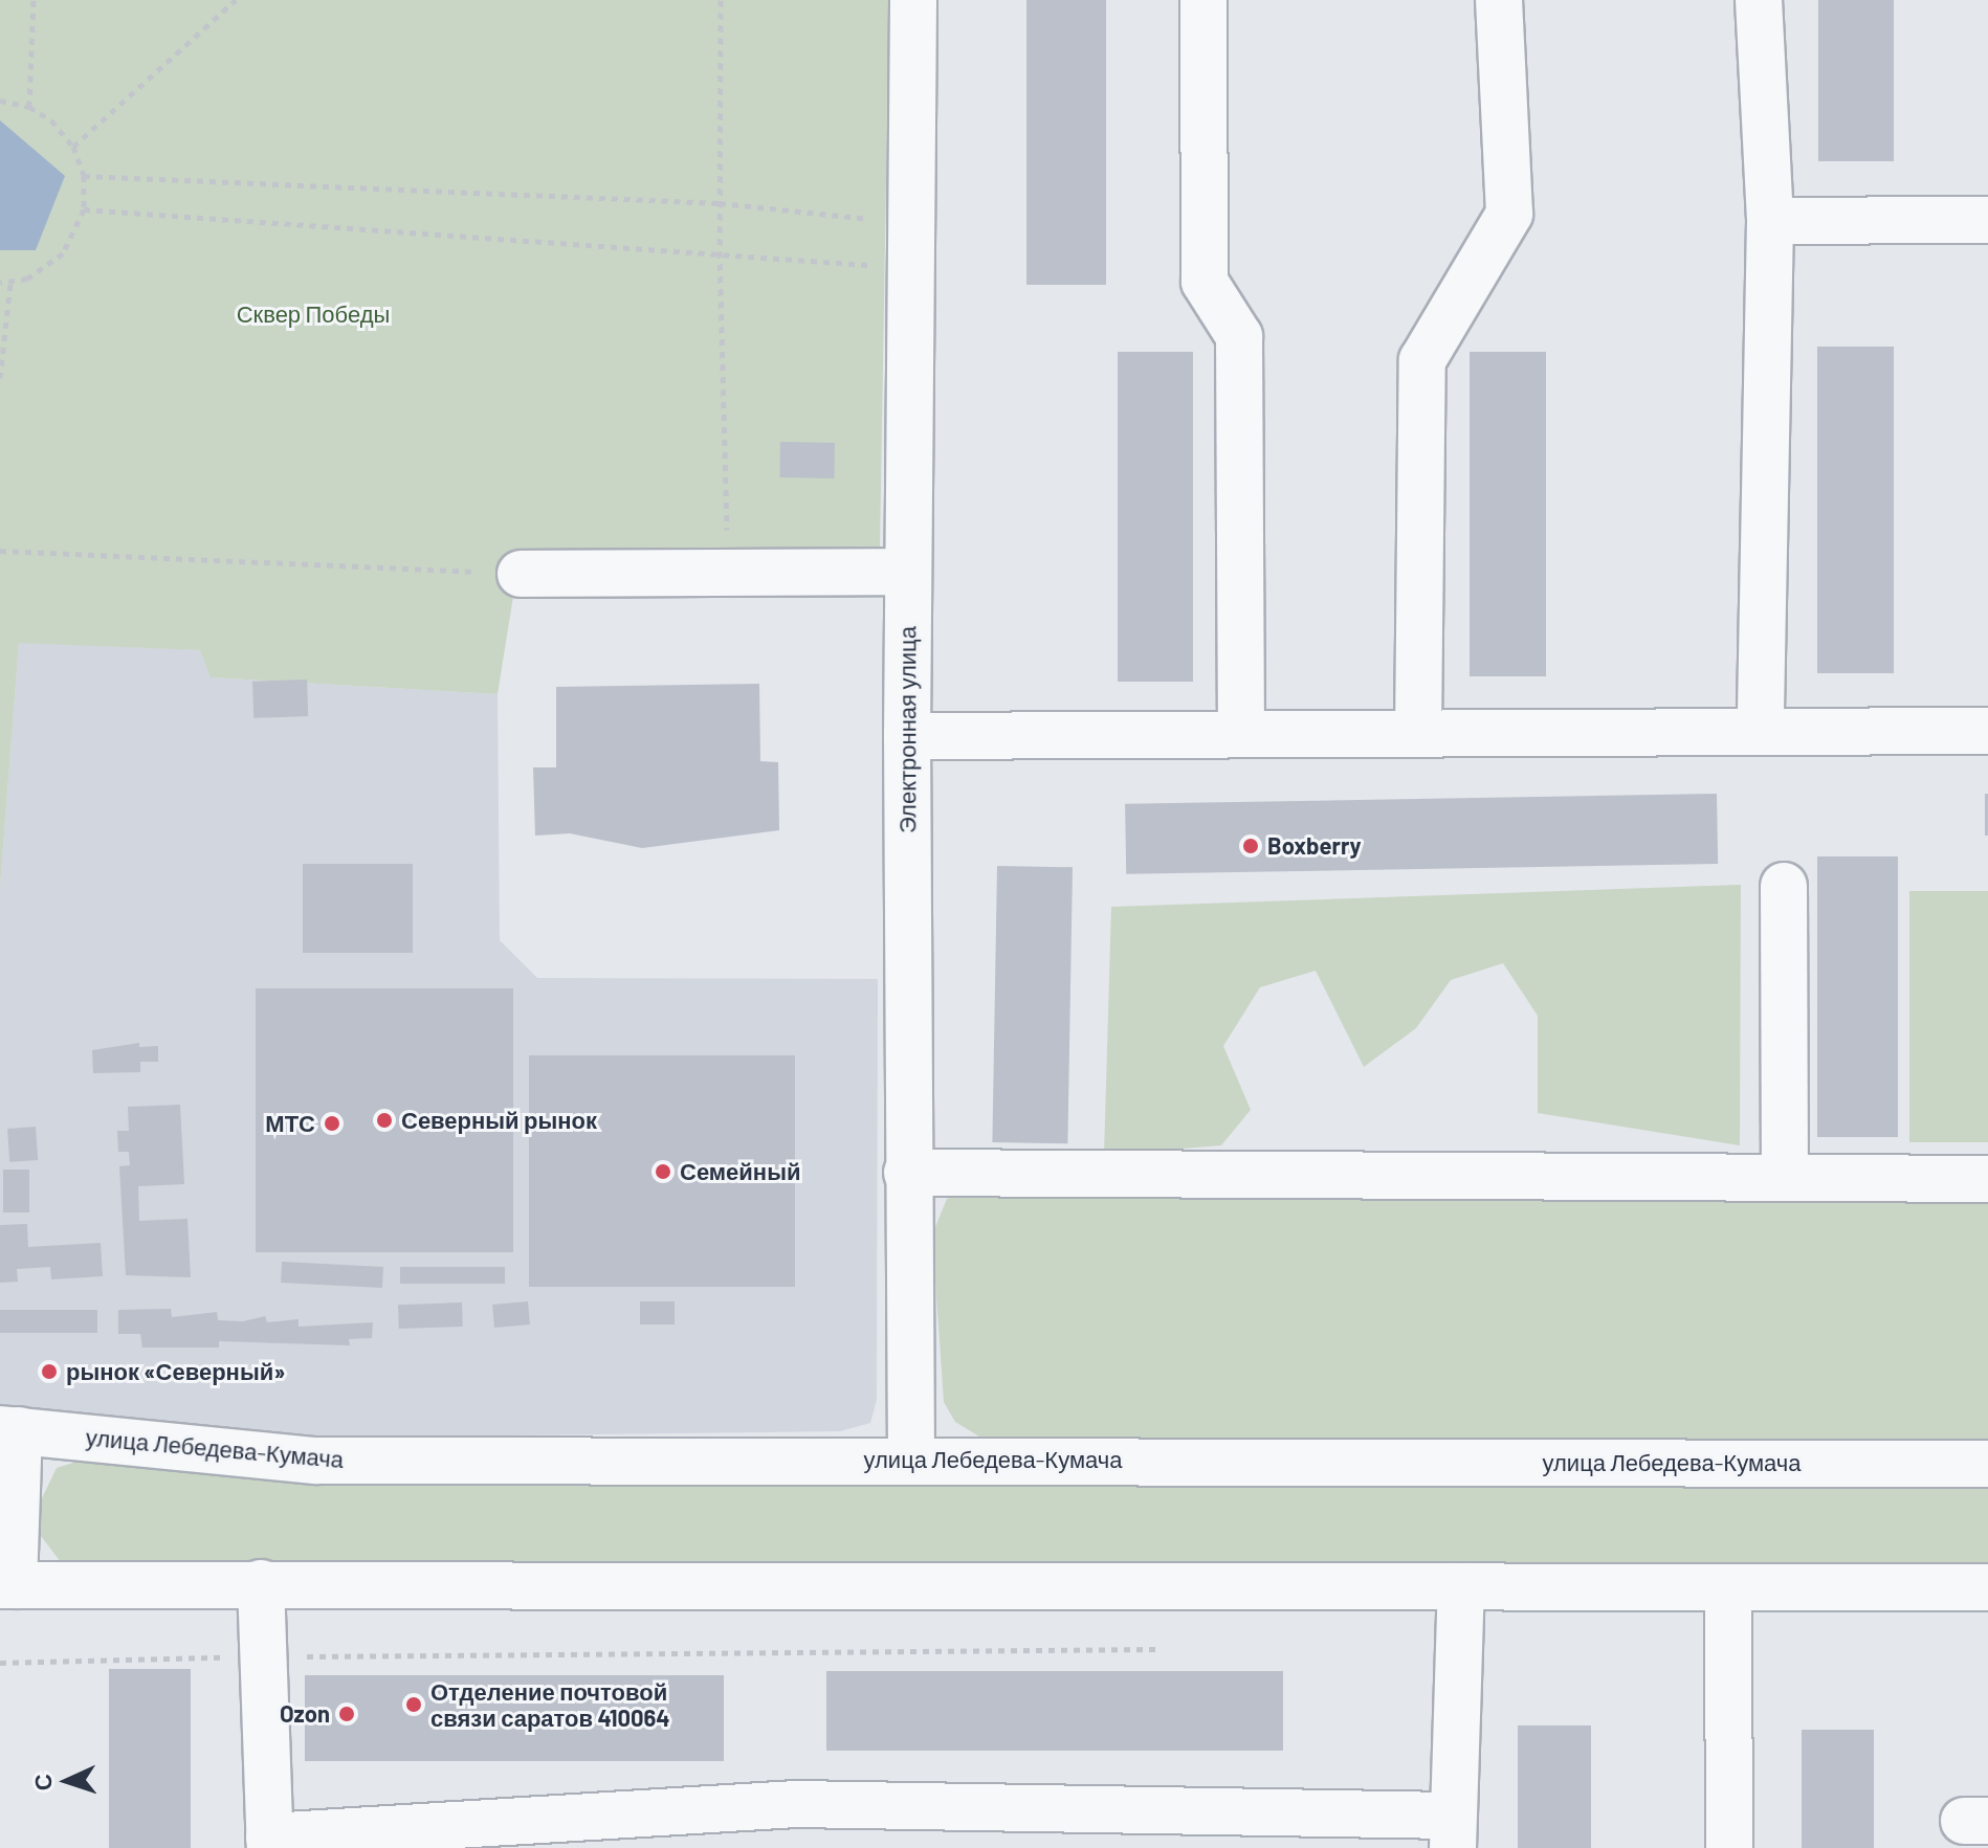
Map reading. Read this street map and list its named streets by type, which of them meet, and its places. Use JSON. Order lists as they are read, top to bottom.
{
  "streets": {
    "street": ["Электронная улица", "улица Лебедева-Кумача"]
  },
  "crossings": [
    ["Электронная улица", "улица Лебедева-Кумача"]
  ],
  "parks": ["Сквер Победы"],
  "places": [
    "Boxberry",
    "Северный рынок",
    "МТС",
    "Семейный",
    "рынок «Северный»",
    "Отделение почтовой связи саратов 410064",
    "Ozon"
  ],
  "north": "left"
}
